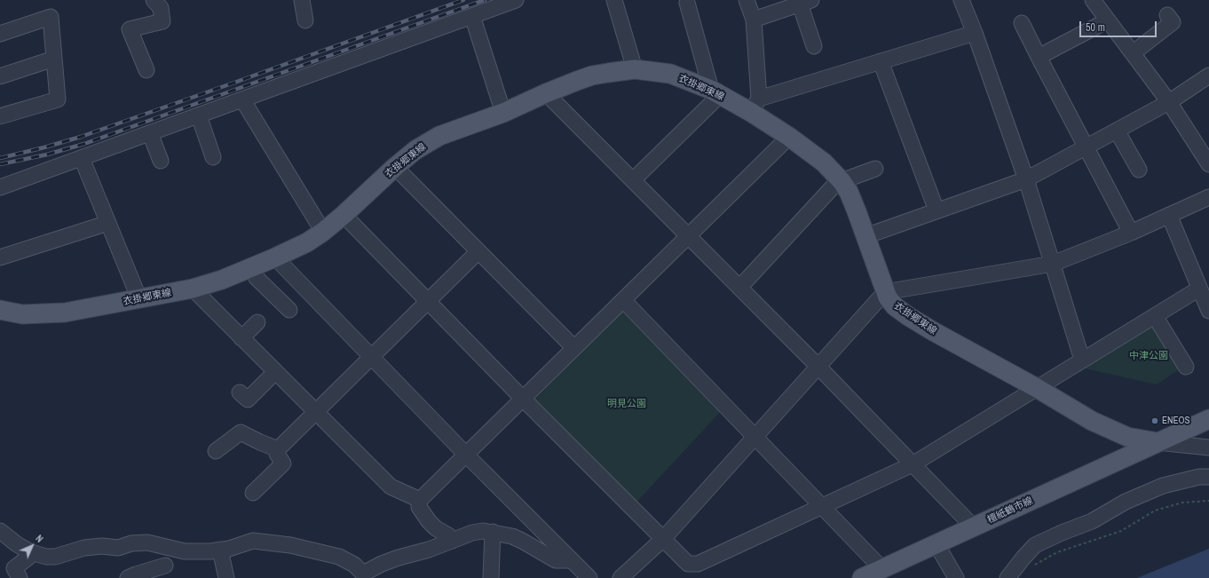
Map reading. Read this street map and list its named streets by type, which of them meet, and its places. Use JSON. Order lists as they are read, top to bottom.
{
  "streets": {
    "main road": ["衣掛郷東線", "檀紙鶴市線"]
  },
  "crossings": [
    ["衣掛郷東線", "檀紙鶴市線"]
  ],
  "parks": ["中津公園", "明見公園"],
  "places": ["ENEOS"],
  "scale_bar": "50 m",
  "north": "top right"
}
